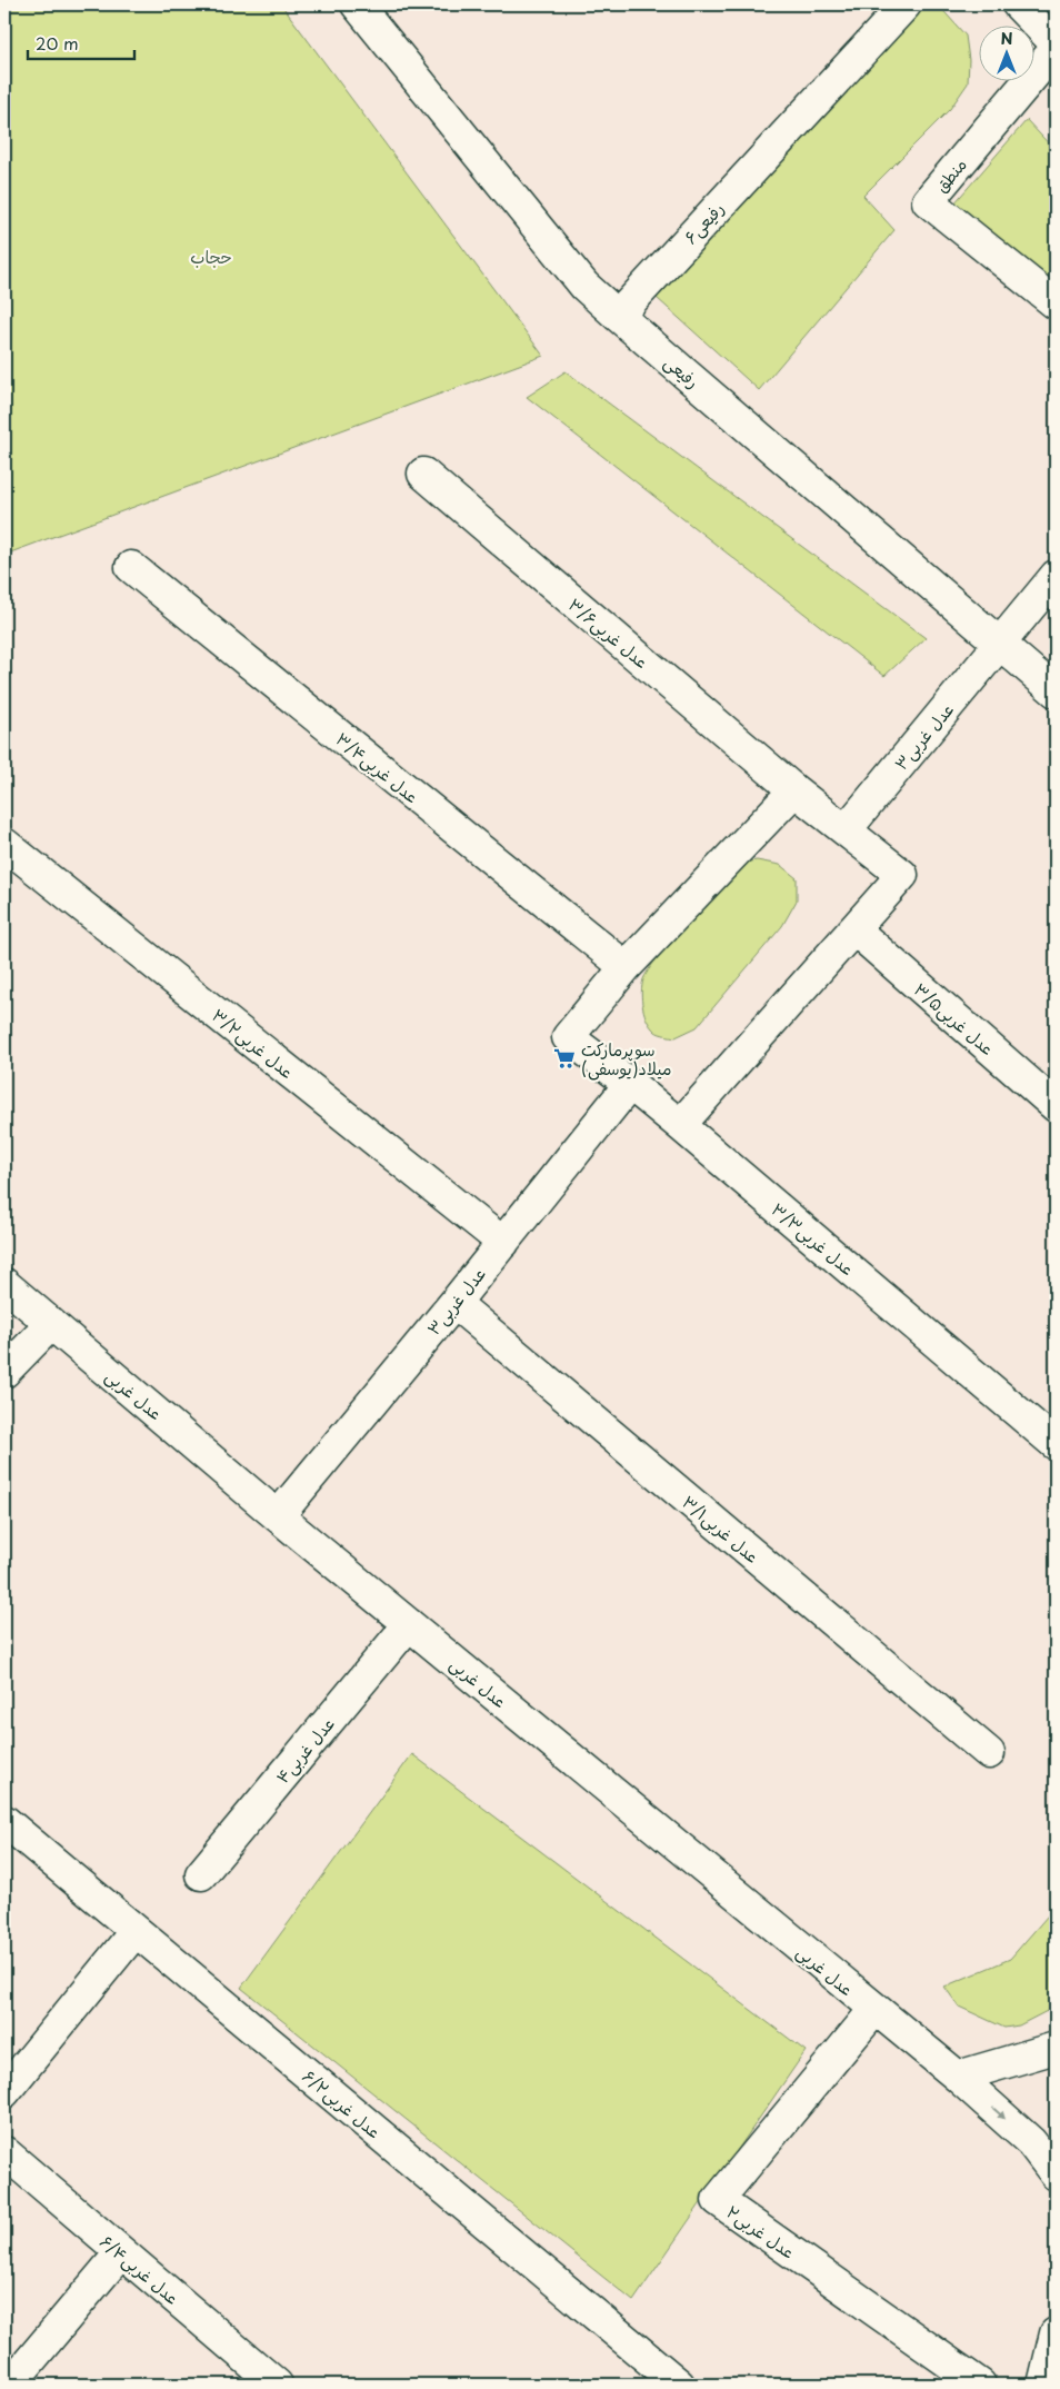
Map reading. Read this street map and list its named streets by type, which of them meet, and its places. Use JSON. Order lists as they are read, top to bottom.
{
  "streets": {
    "street": [
      "منطق",
      "رفیعی۶",
      "رفیعی",
      "عدل غربی۳/۶",
      "عدل غربی۳",
      "عدل غربی۳/۴",
      "عدل غربی۳/۵",
      "عدل غربی۳/۲",
      "عدل غربی۳/۳",
      "عدل غربی",
      "عدل غربی۳/۱",
      "عدل غربی۴",
      "۶/۲عدل غربی",
      "عدل غربی۲",
      "۶/۴عدل غربی"
    ]
  },
  "crossings": [
    ["رفیعی۶", "رفیعی"],
    ["رفیعی", "عدل غربی۳"],
    ["عدل غربی۳/۶", "عدل غربی۳"],
    ["عدل غربی۳/۶", "عدل غربی۳/۵"],
    ["عدل غربی۳", "عدل غربی۳/۲"],
    ["عدل غربی۳", "عدل غربی۳/۳"],
    ["عدل غربی۳", "عدل غربی"],
    ["عدل غربی۳", "عدل غربی۳/۱"],
    ["عدل غربی۳/۴", "عدل غربی۳/۳"],
    ["عدل غربی", "عدل غربی۴"],
    ["عدل غربی", "عدل غربی۲"]
  ],
  "parks": ["حجاب"],
  "places": {
    "supermarket": ["سوپرمارکت میلاد(یوسفی)"]
  },
  "scale_bar": "20 m",
  "north": "top"
}
